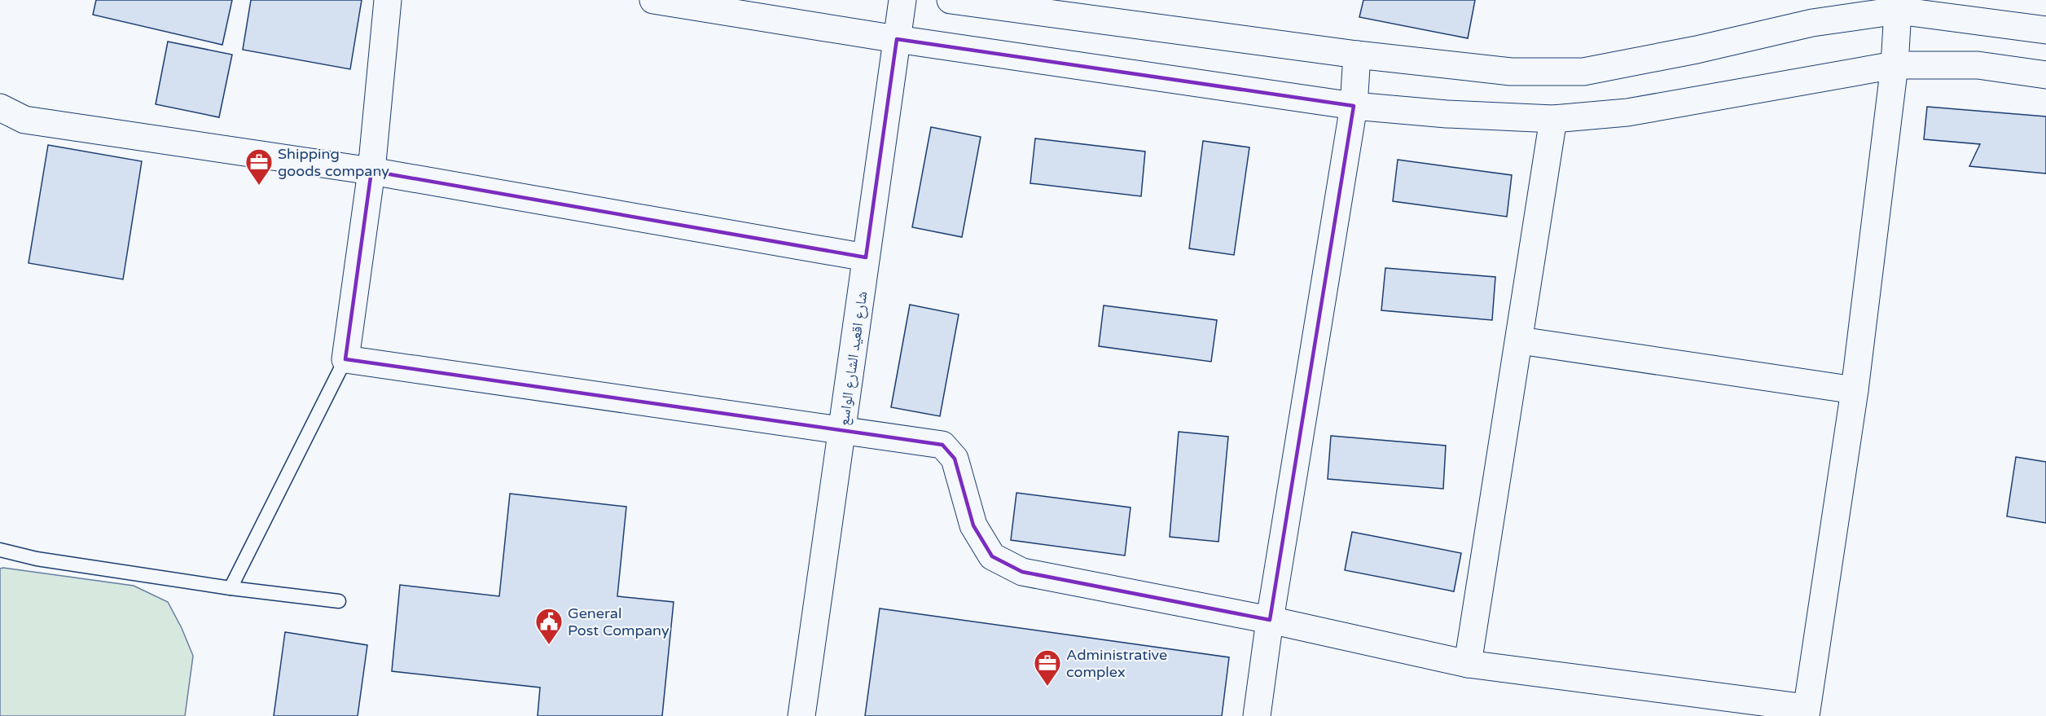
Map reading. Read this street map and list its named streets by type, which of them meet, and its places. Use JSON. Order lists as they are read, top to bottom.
{
  "streets": {
    "street": ["شارع اقعيد الشارع الواسع"]
  },
  "places": {
    "office": ["Shipping goods company", "Administrative complex"],
    "public building": ["General Post Company"]
  }
}
